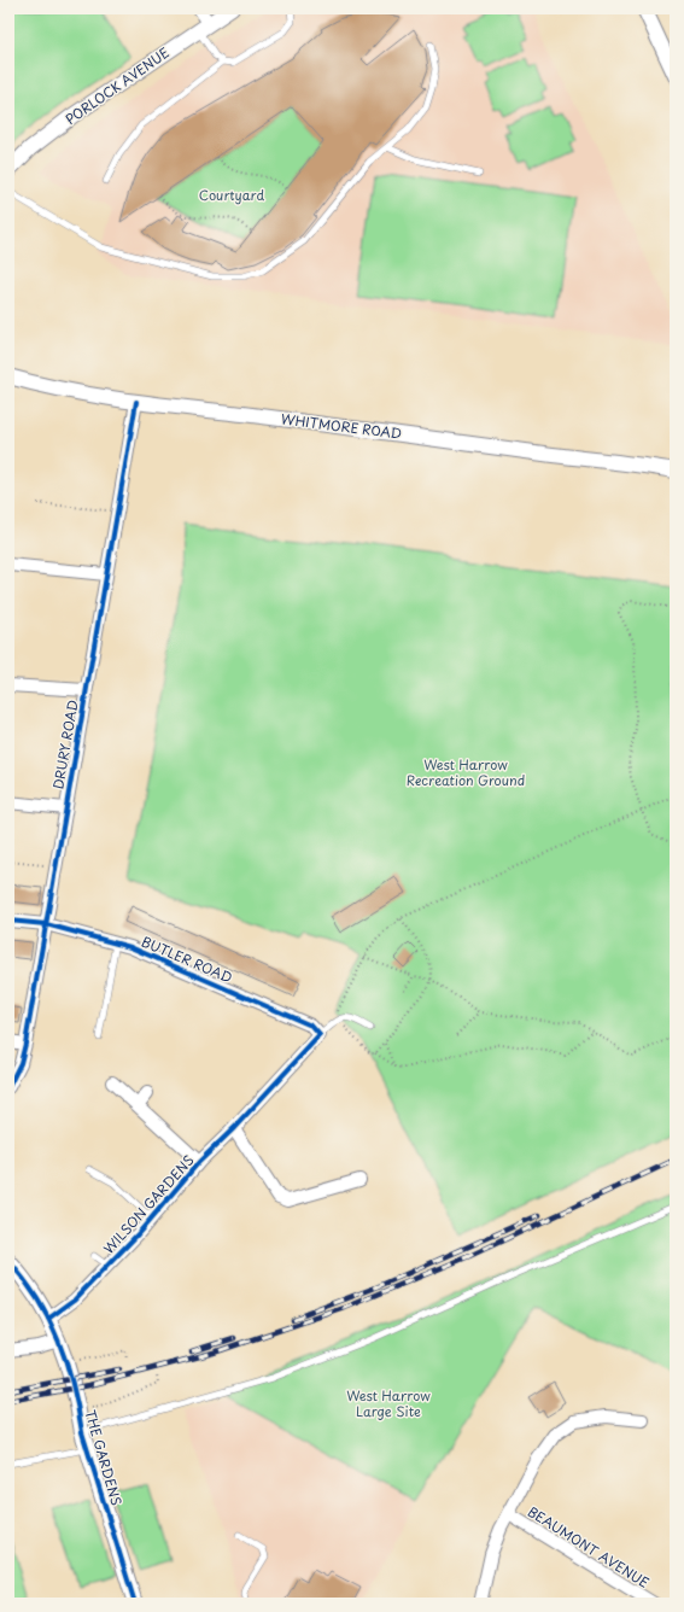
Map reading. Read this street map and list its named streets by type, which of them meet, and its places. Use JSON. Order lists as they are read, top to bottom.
{
  "streets": {
    "street": [
      "PORLOCK AVENUE",
      "WHITMORE ROAD",
      "DRURY ROAD",
      "BUTLER ROAD",
      "WILSON GARDENS",
      "THE GARDENS",
      "BEAUMONT AVENUE"
    ]
  },
  "crossings": [
    ["WHITMORE ROAD", "DRURY ROAD"],
    ["DRURY ROAD", "BUTLER ROAD"],
    ["BUTLER ROAD", "WILSON GARDENS"],
    ["WILSON GARDENS", "THE GARDENS"]
  ],
  "parks": ["Courtyard", "West Harrow Recreation Ground", "West Harrow Large Site"]
}
